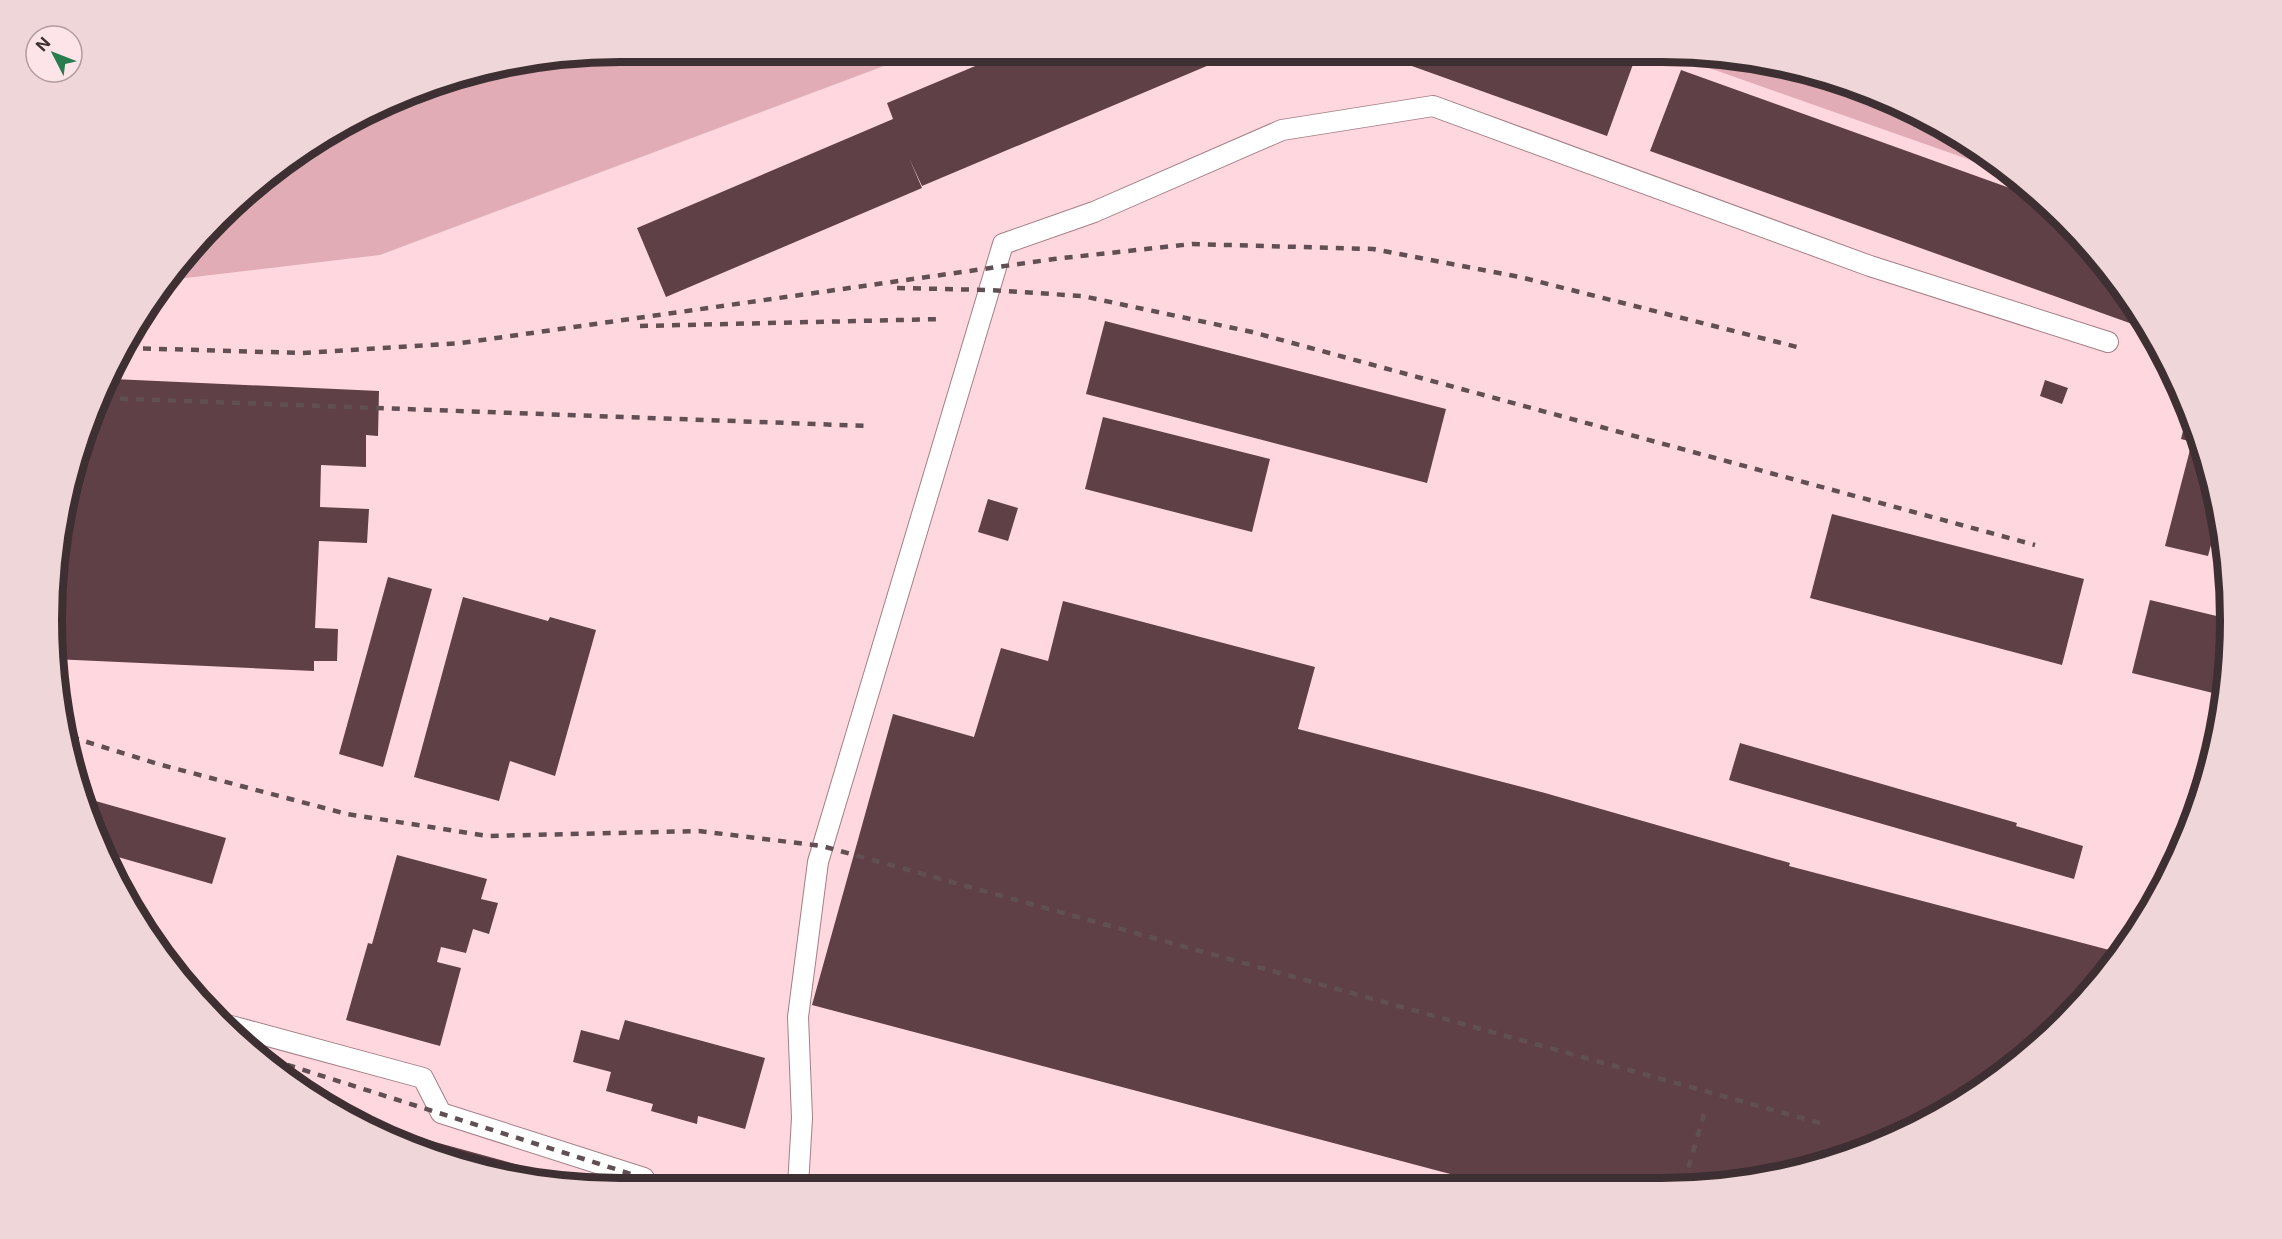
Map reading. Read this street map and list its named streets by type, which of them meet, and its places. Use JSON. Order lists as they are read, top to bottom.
{
  "north": "top left"
}
